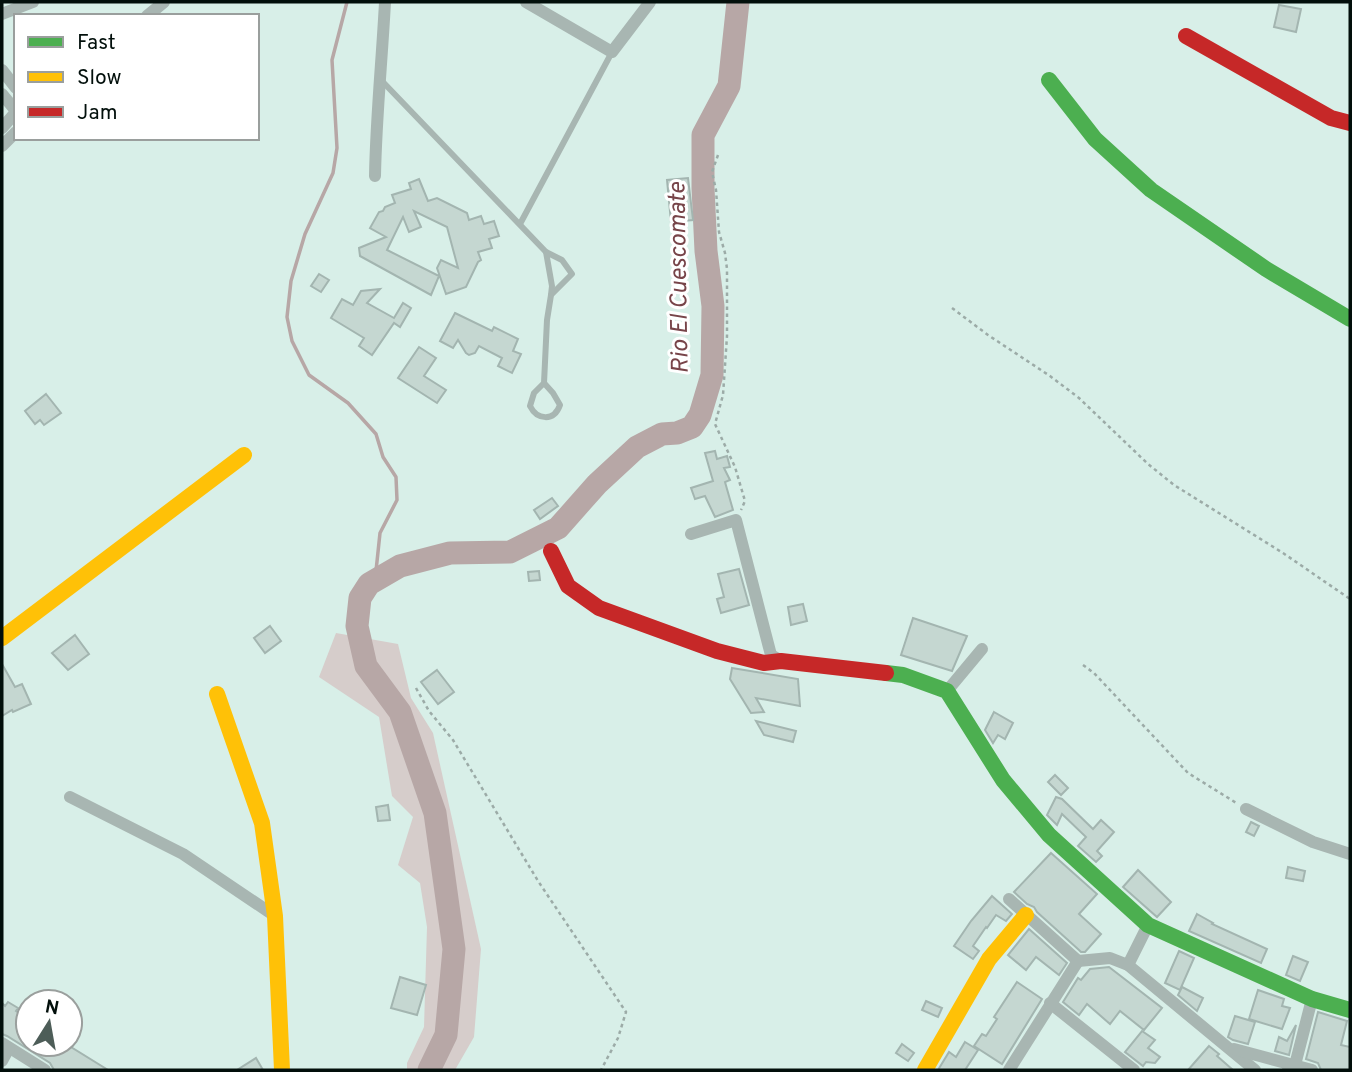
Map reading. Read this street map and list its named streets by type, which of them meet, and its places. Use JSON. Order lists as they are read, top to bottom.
{
  "water": ["Rio El Cuescomate"],
  "legend": ["Fast", "Slow", "Jam"],
  "north": "top"
}
